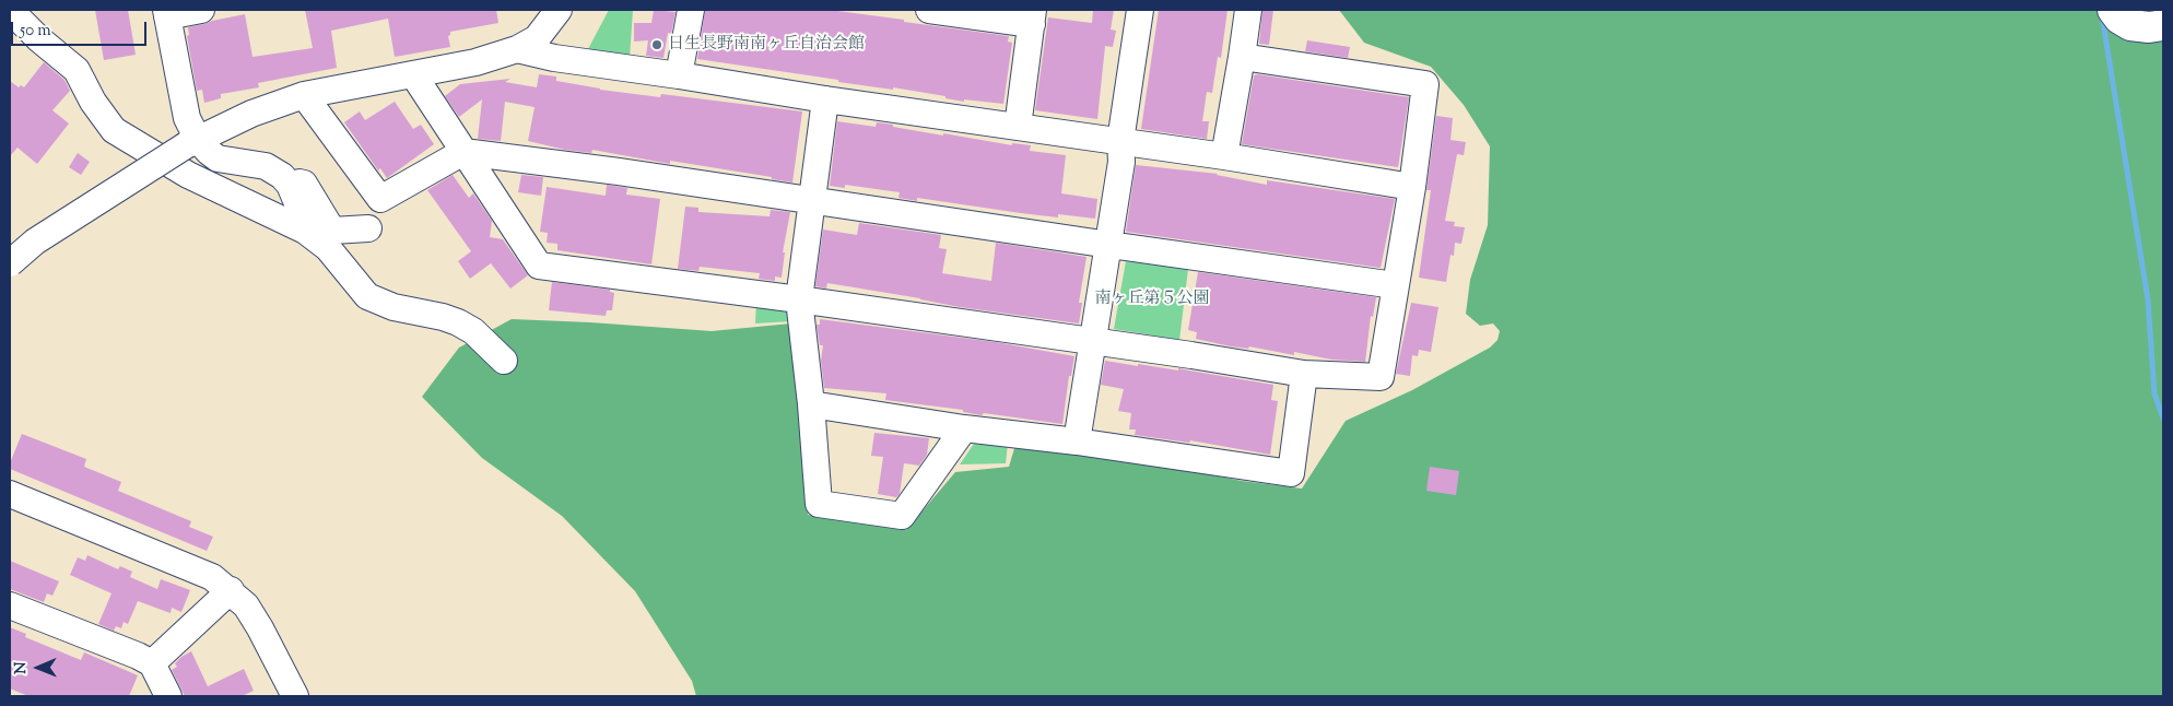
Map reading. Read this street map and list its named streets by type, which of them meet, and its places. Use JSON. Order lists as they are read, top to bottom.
{
  "parks": ["南ヶ丘第５公園"],
  "places": ["日生長野南南ヶ丘自治会館"],
  "scale_bar": "50 m",
  "north": "left"
}
